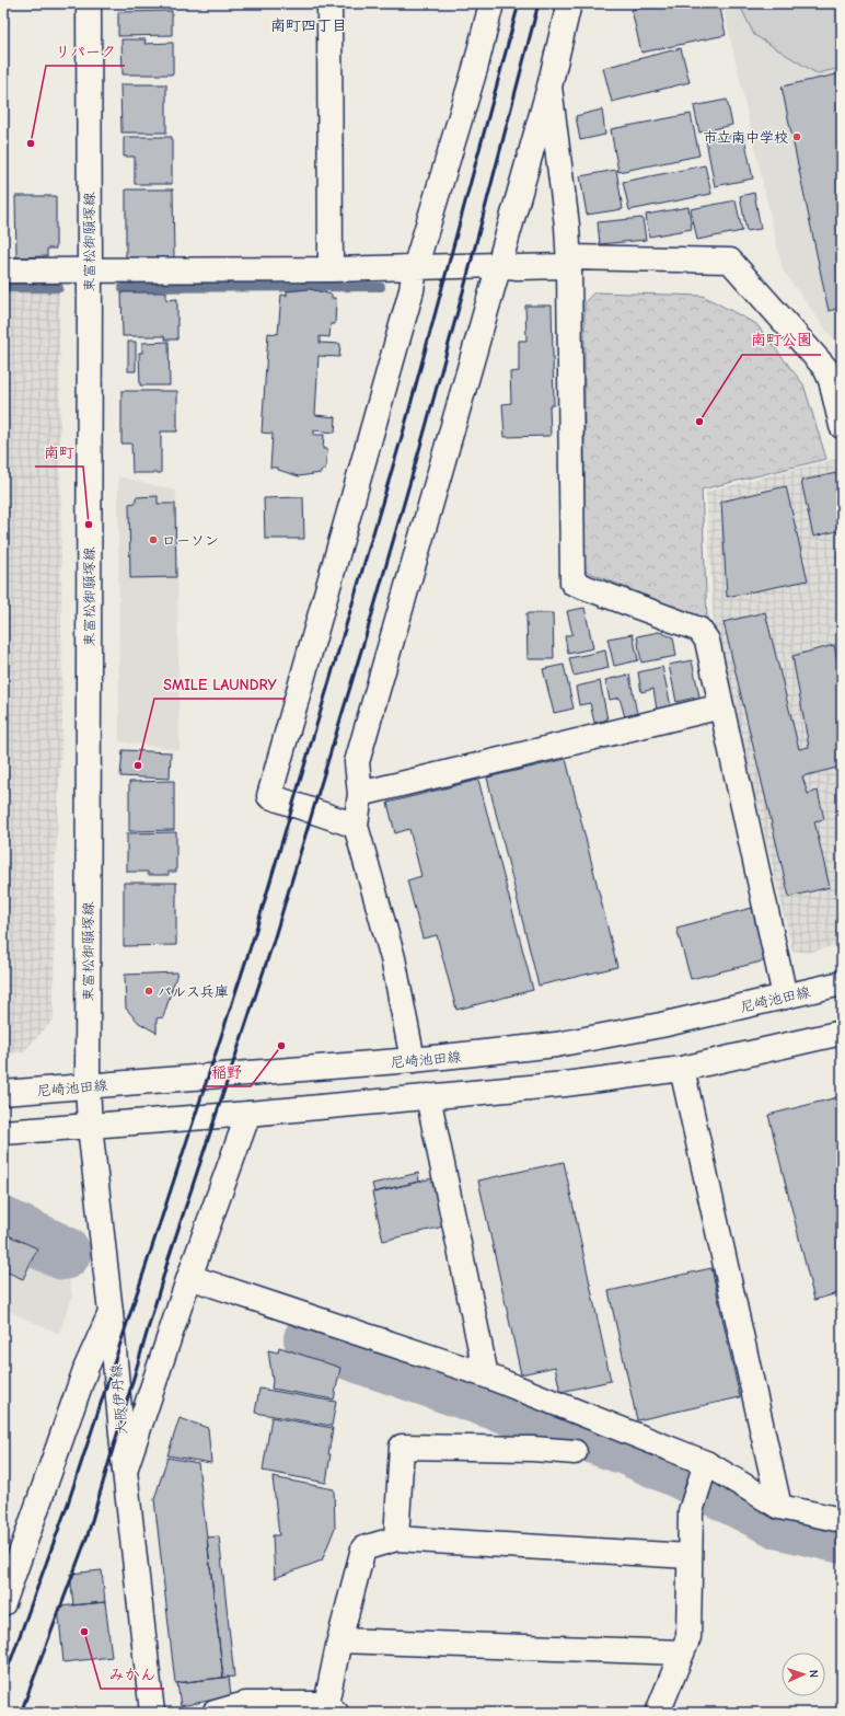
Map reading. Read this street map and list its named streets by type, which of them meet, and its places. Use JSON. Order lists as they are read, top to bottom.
{
  "streets": {
    "street": ["東富松御願塚線", "尼崎池田線", "大阪伊丹線"]
  },
  "crossings": [
    ["東富松御願塚線", "尼崎池田線"],
    ["東富松御願塚線", "大阪伊丹線"],
    ["尼崎池田線", "大阪伊丹線"]
  ],
  "districts": ["南町四丁目"],
  "places": [
    "市立南中学校",
    "リパーク",
    "南町公園",
    "南町",
    "ローソン",
    "SMILE LAUNDRY",
    "パルス兵庫",
    "稲野",
    "みかん"
  ],
  "north": "right"
}
